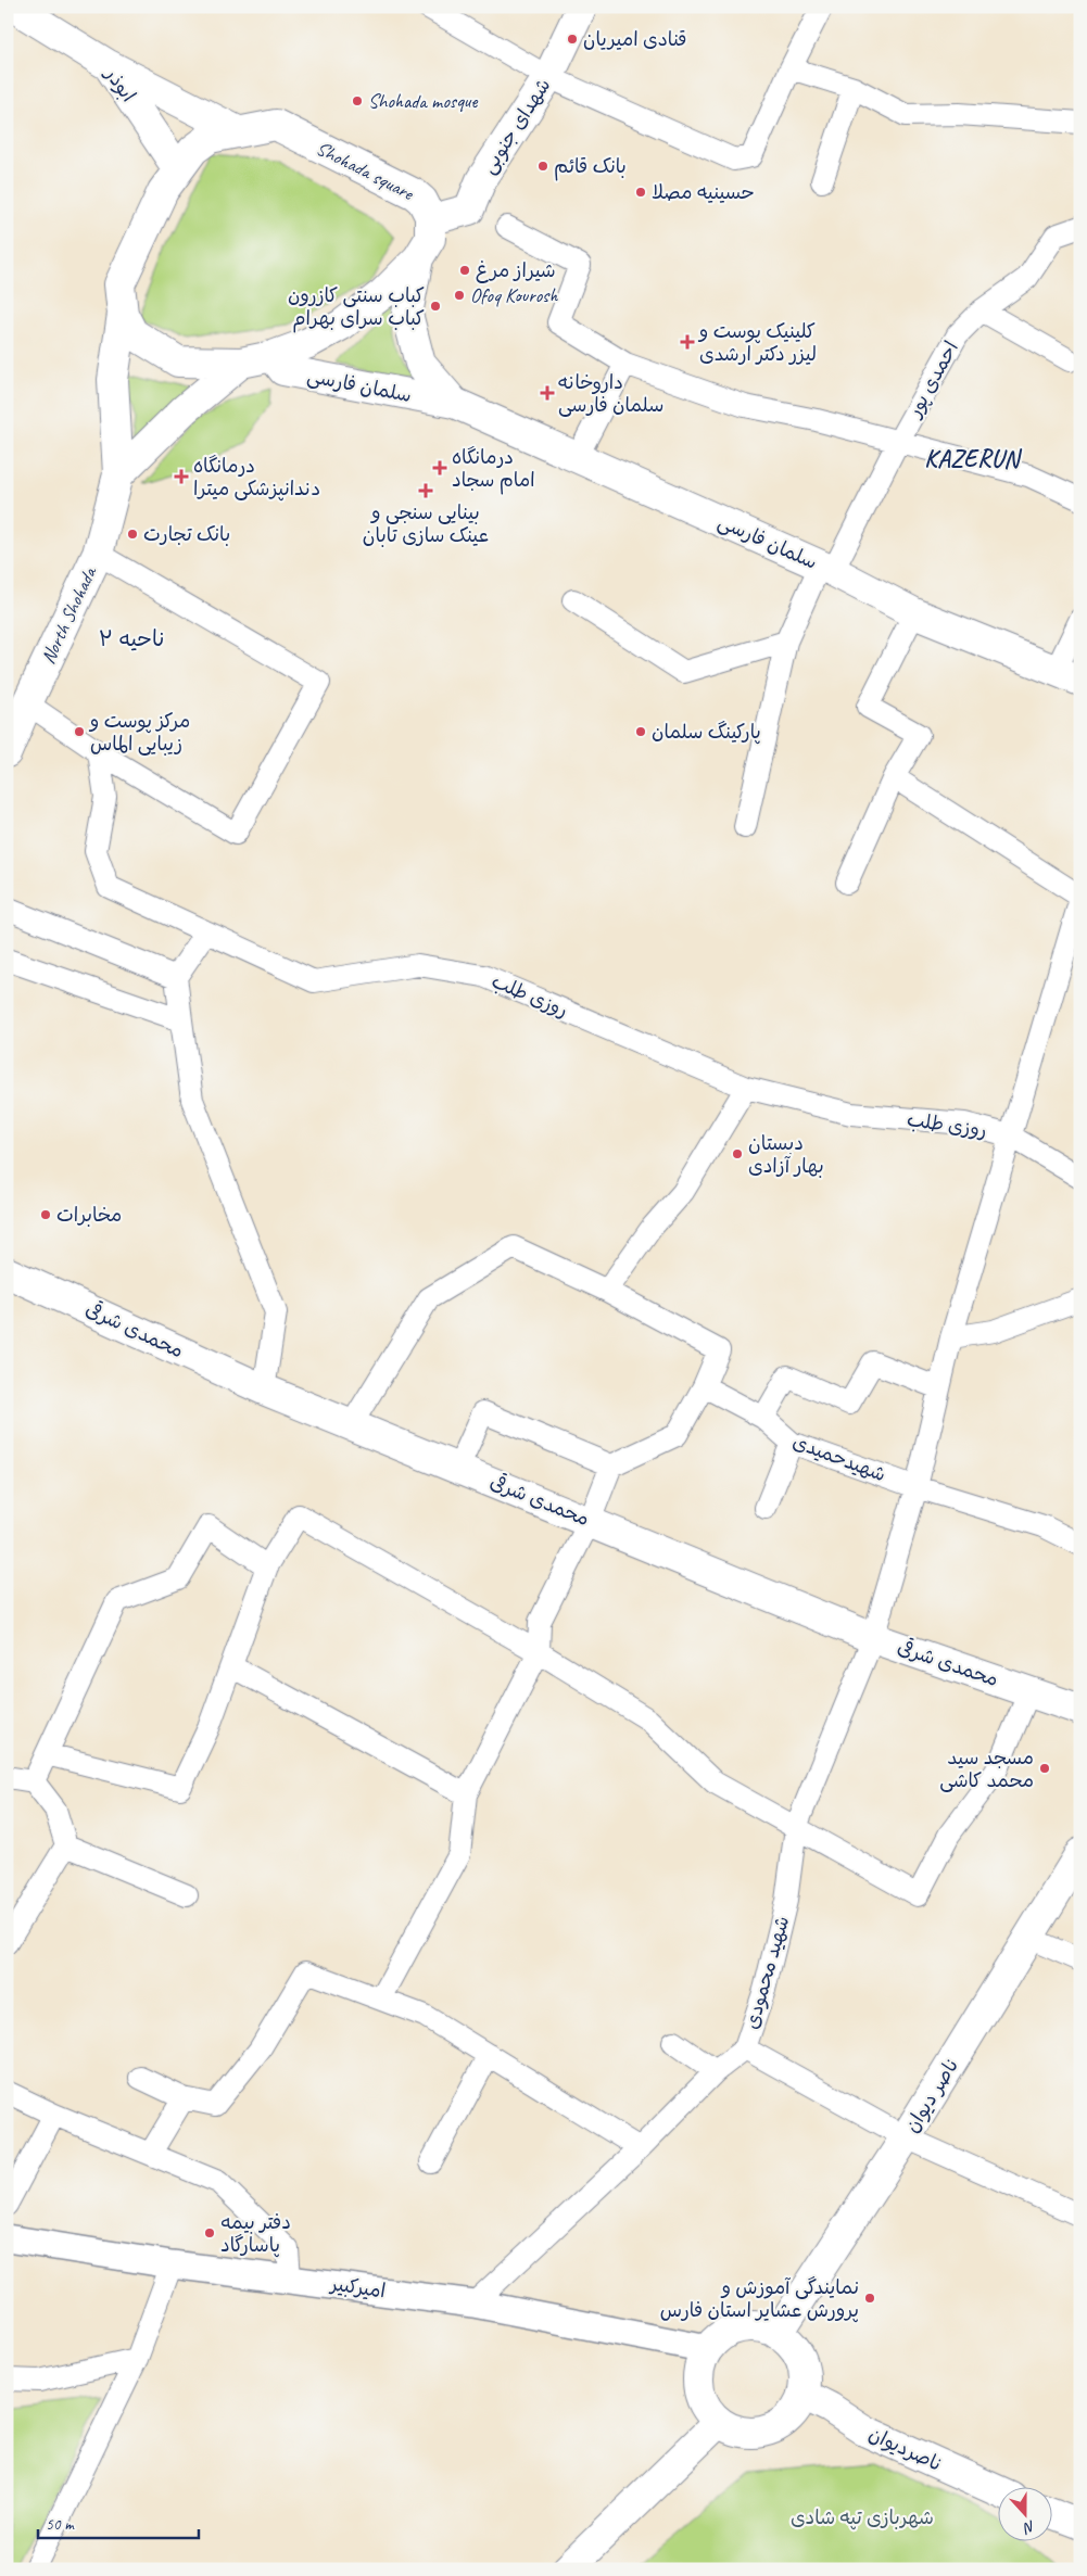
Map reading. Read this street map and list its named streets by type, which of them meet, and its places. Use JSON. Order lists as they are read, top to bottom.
{
  "streets": {
    "main road": [
      "ابوذر",
      "شهدای جنوبی",
      "Shohada square",
      "سلمان فارسی",
      "North Shohada",
      "محمدی شرقی",
      "ناصر دیوان",
      "ناصردیوان"
    ],
    "street": [
      "احمدی پور",
      "روزی طلب",
      "شهیدحمیدی",
      "شهید محمودی",
      "امیرکبیر"
    ]
  },
  "crossings": [
    ["ابوذر", "Shohada square"],
    ["شهدای جنوبی", "Shohada square"],
    ["Shohada square", "سلمان فارسی"],
    ["احمدی پور", "سلمان فارسی"],
    ["روزی طلب", "شهید محمودی"],
    ["محمدی شرقی", "شهید محمودی"],
    ["شهیدحمیدی", "شهید محمودی"],
    ["شهید محمودی", "امیرکبیر"],
    ["ناصر دیوان", "امیرکبیر"],
    ["ناصر دیوان", "ناصردیوان"],
    ["امیرکبیر", "ناصردیوان"]
  ],
  "districts": ["KAZERUN", "ناحیه ۲"],
  "parks": ["شهربازی تپه شادی"],
  "places": {
    "other": [
      "قنادی امیریان",
      "Shohada mosque",
      "بانک قائم",
      "حسینیه مصلا",
      "شیراز مرغ",
      "Ofoq Kourosh",
      "کباب سنتی کازرون کباب سرای بهرام",
      "بانک تجارت",
      "مرکز پوست و زیبایی الماس",
      "پارکینگ سلمان",
      "دبستان بهار آزادی",
      "مخابرات",
      "مسجد سید محمد کاشی",
      "دفتر بیمه پاسارگاد",
      "نمایندگی آموزش و پرورش عشایر استان فارس"
    ],
    "health": [
      "کلینیک پوست و لیزر دکتر ارشدی",
      "داروخانه سلمان فارسی",
      "درمانگاه امام سجاد",
      "درمانگاه دندانپزشکی میترا",
      "بینایی سنجی و عینک سازی تابان"
    ]
  },
  "scale_bar": "50 m",
  "north": "bottom"
}
